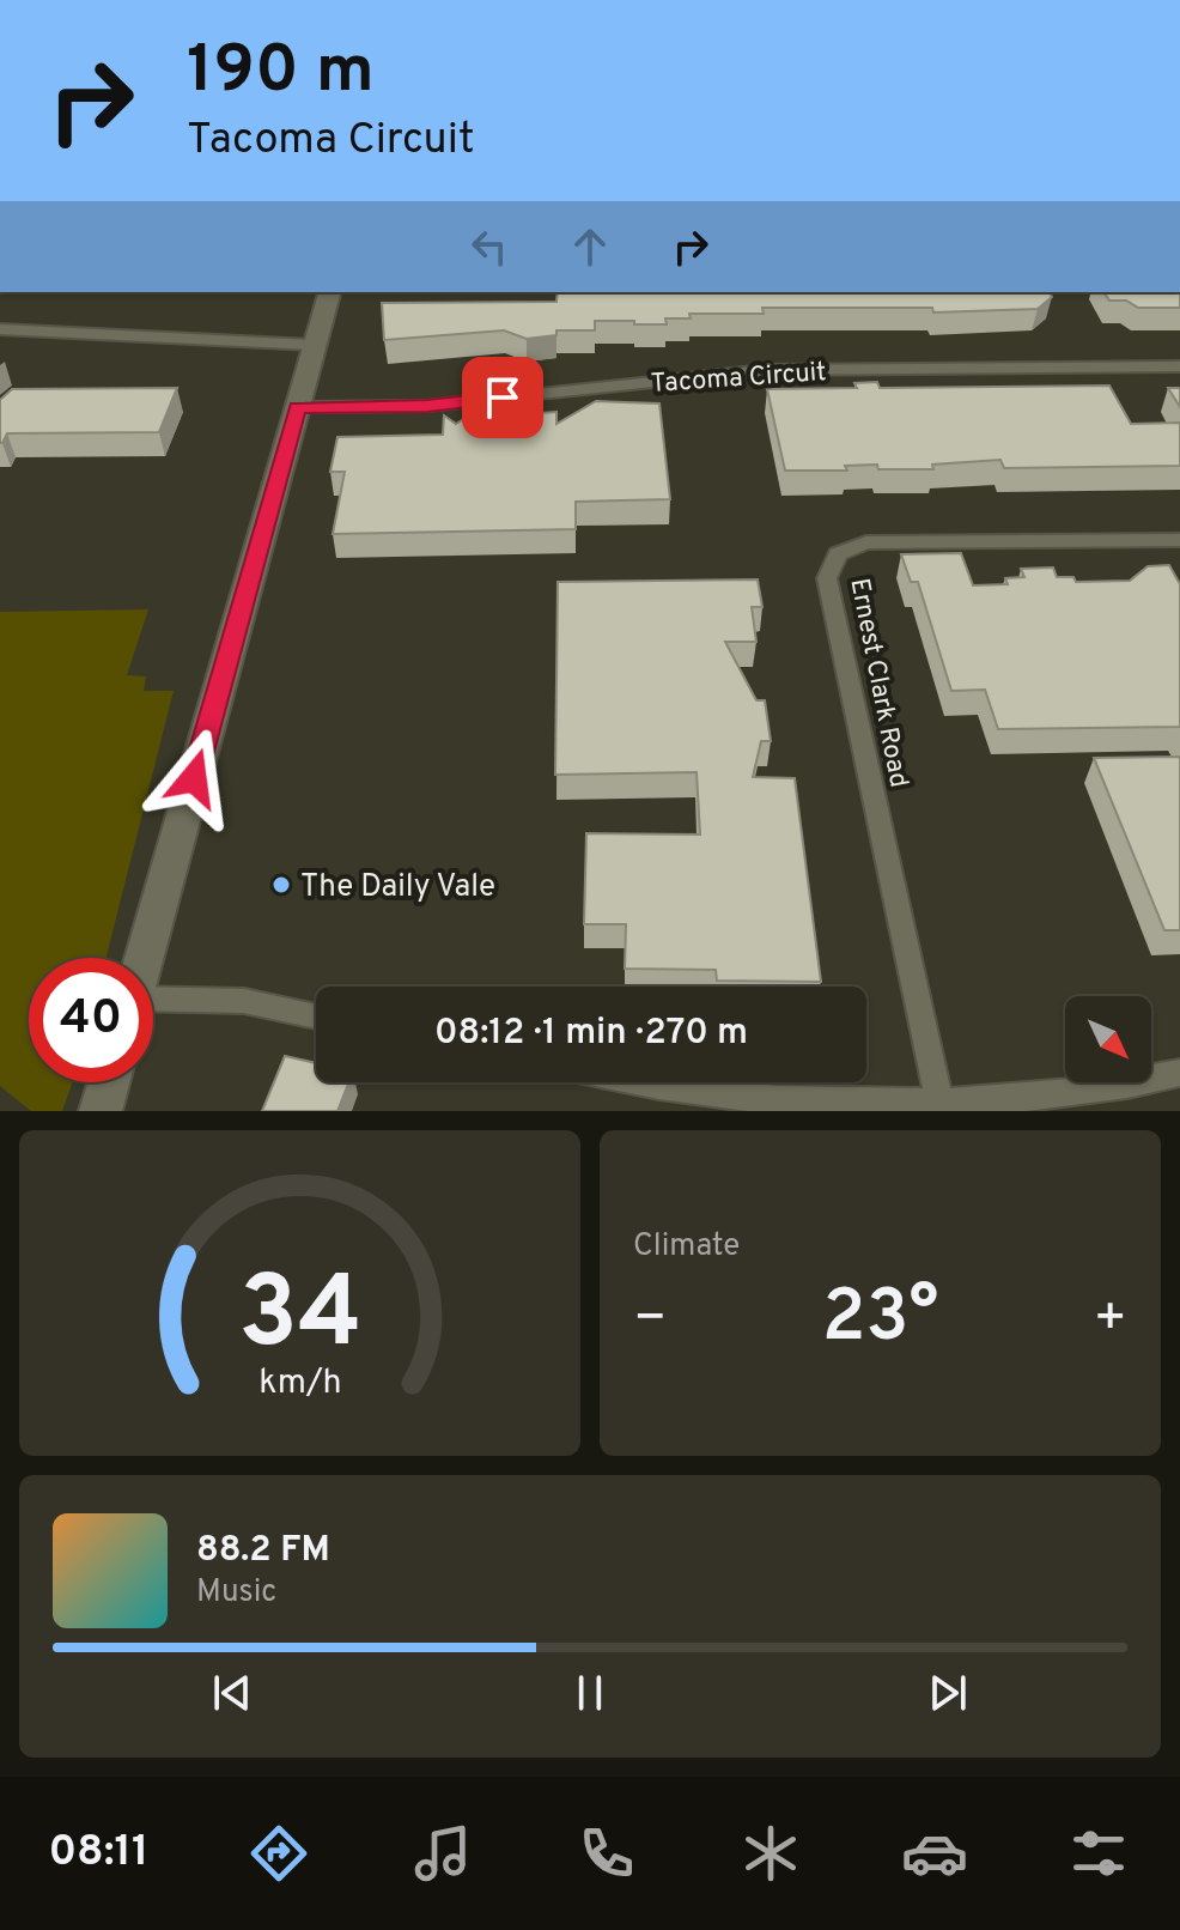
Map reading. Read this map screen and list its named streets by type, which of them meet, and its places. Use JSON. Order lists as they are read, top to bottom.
{
  "streets": {
    "street": ["Tacoma Circuit", "Ernest Clark Road"]
  },
  "places": ["The Daily Vale"],
  "north": "bottom right",
  "page": {
    "turn": ["190 m", "Tacoma Circuit"],
    "limit": "40",
    "trip": "08:12 · 1 min · 270 m",
    "tile": "Climate",
    "heat": ["−", "23°", "+"],
    "song": ["88.2 FM", "Music"],
    "tabs": "08:11",
    "gauge": ["34", "km/h"]
  }
}
